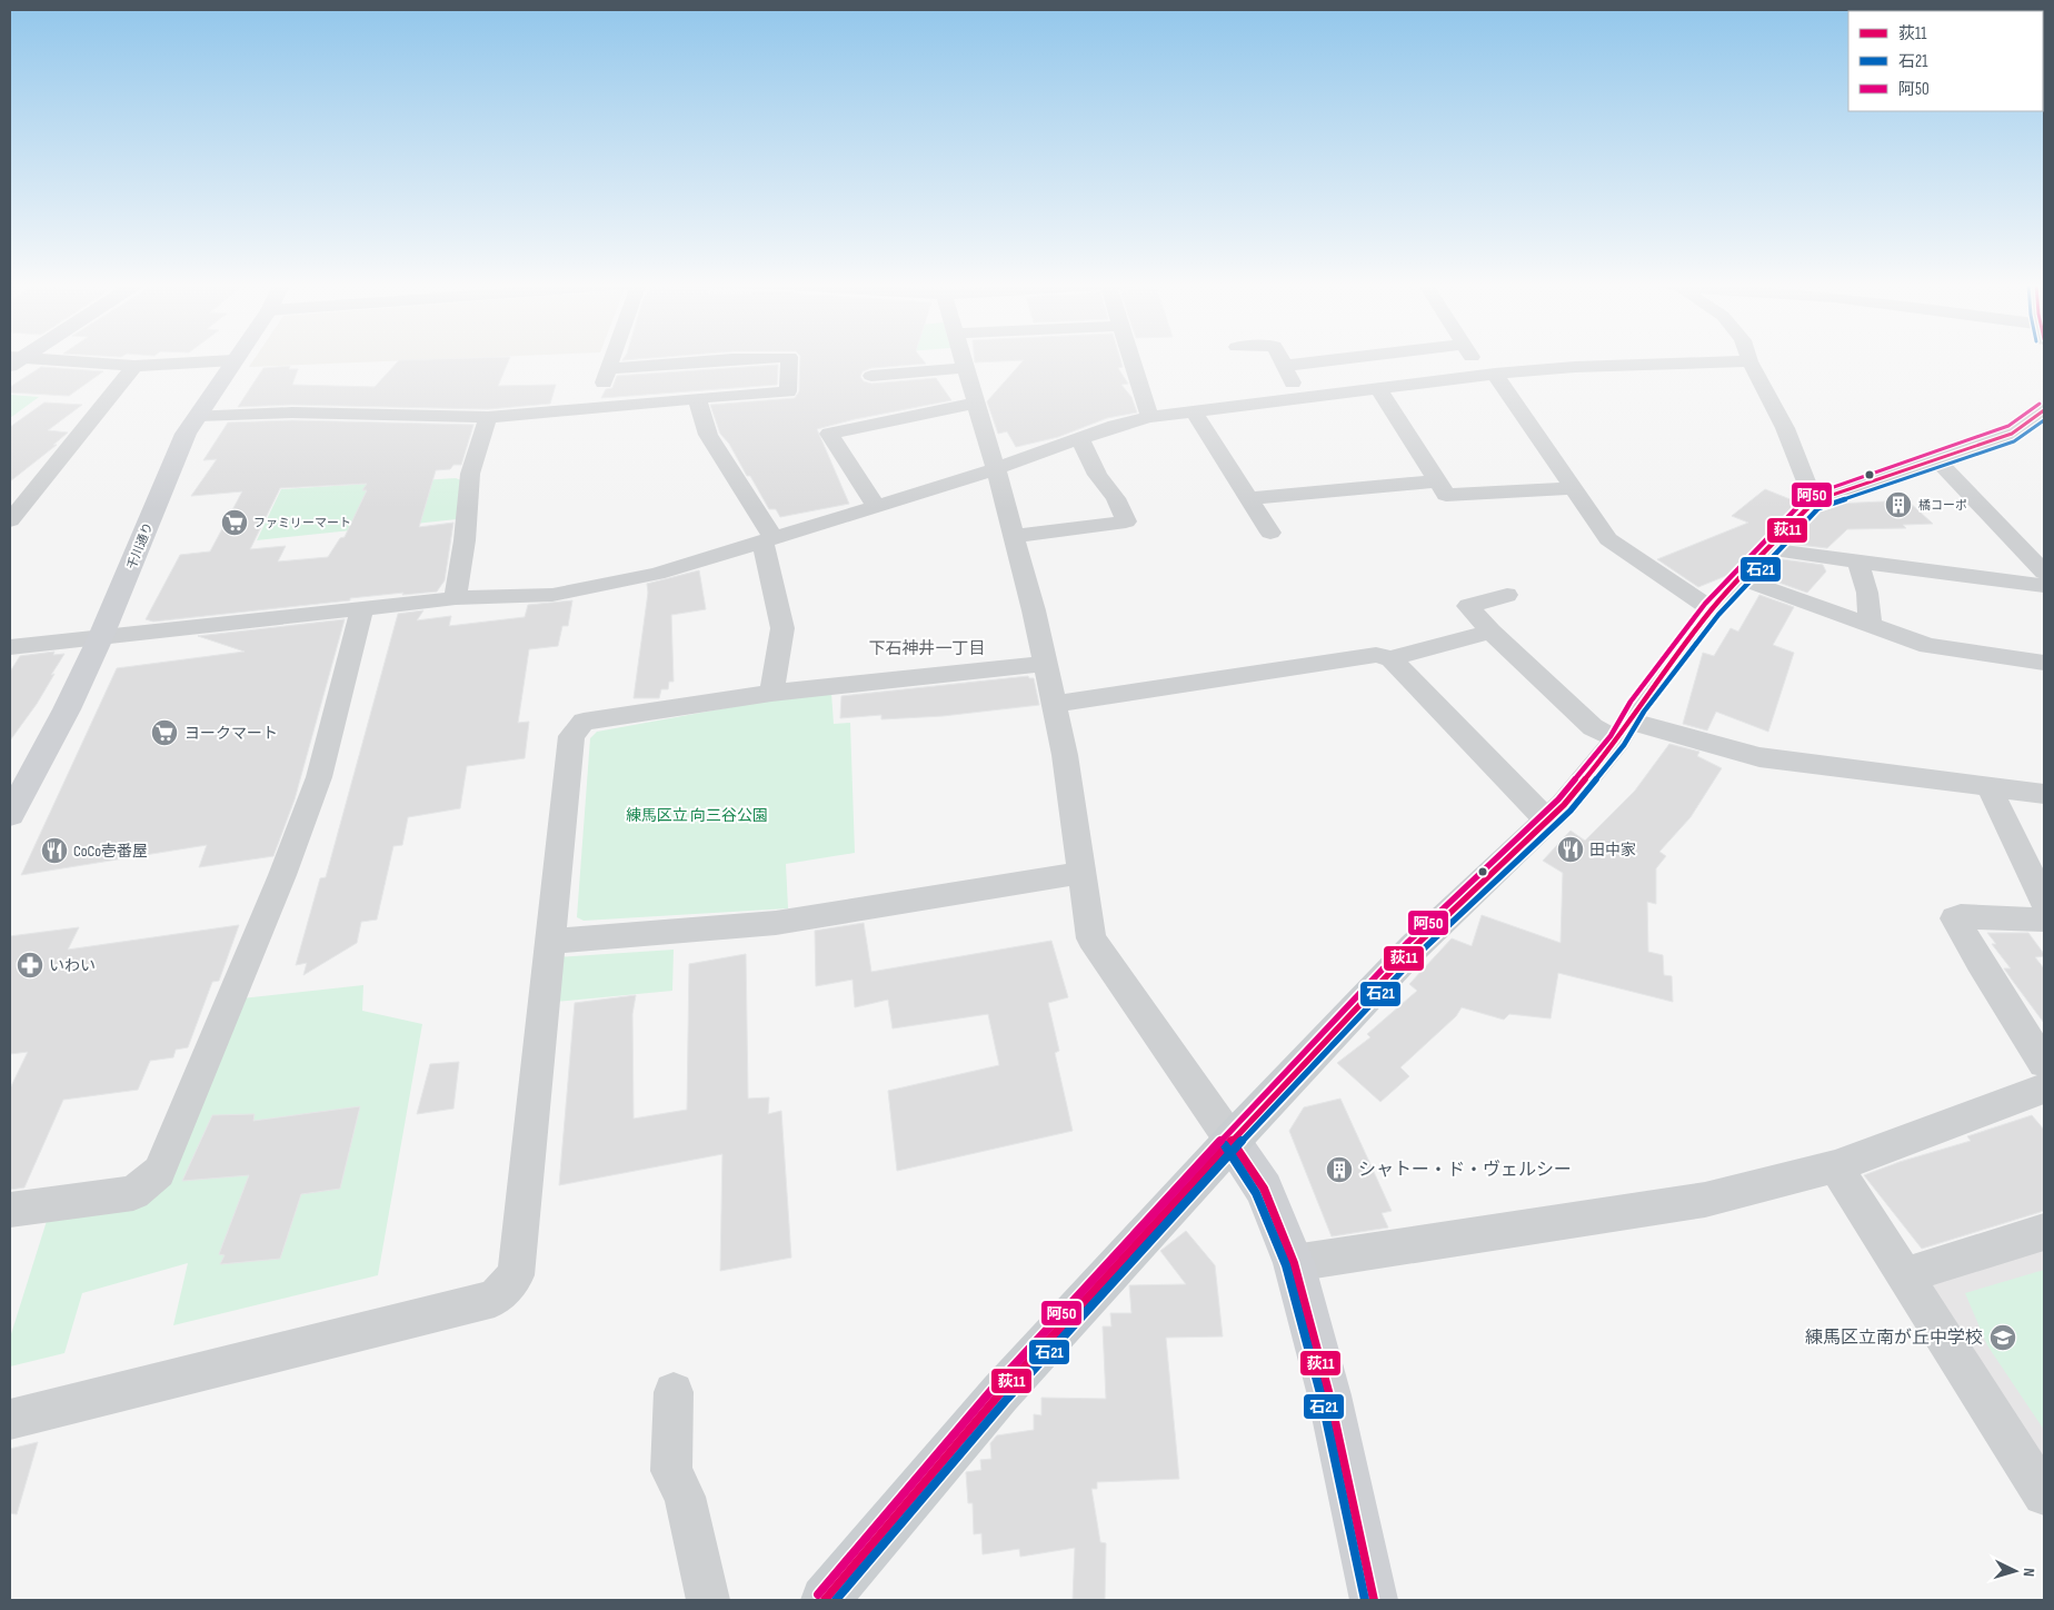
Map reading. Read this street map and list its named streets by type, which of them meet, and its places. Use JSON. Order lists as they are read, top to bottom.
{
  "streets": {
    "main road": ["千川通り"]
  },
  "districts": ["下石神井一丁目"],
  "parks": ["練馬区立 向三谷公園"],
  "places": {
    "building": ["橘コーポ", "シャトー・ド・ヴェルシー"],
    "supermarket": ["ファミリーマート", "ヨークマート"],
    "restaurant": ["田中家", "CoCo壱番屋"],
    "pharmacy": ["いわい"],
    "school or university": ["練馬区立南が丘中学校"]
  },
  "lines": ["transit line 阿50", "transit line 荻11", "transit line 石21"],
  "legend": ["荻11", "石21", "阿50"],
  "north": "right"
}
